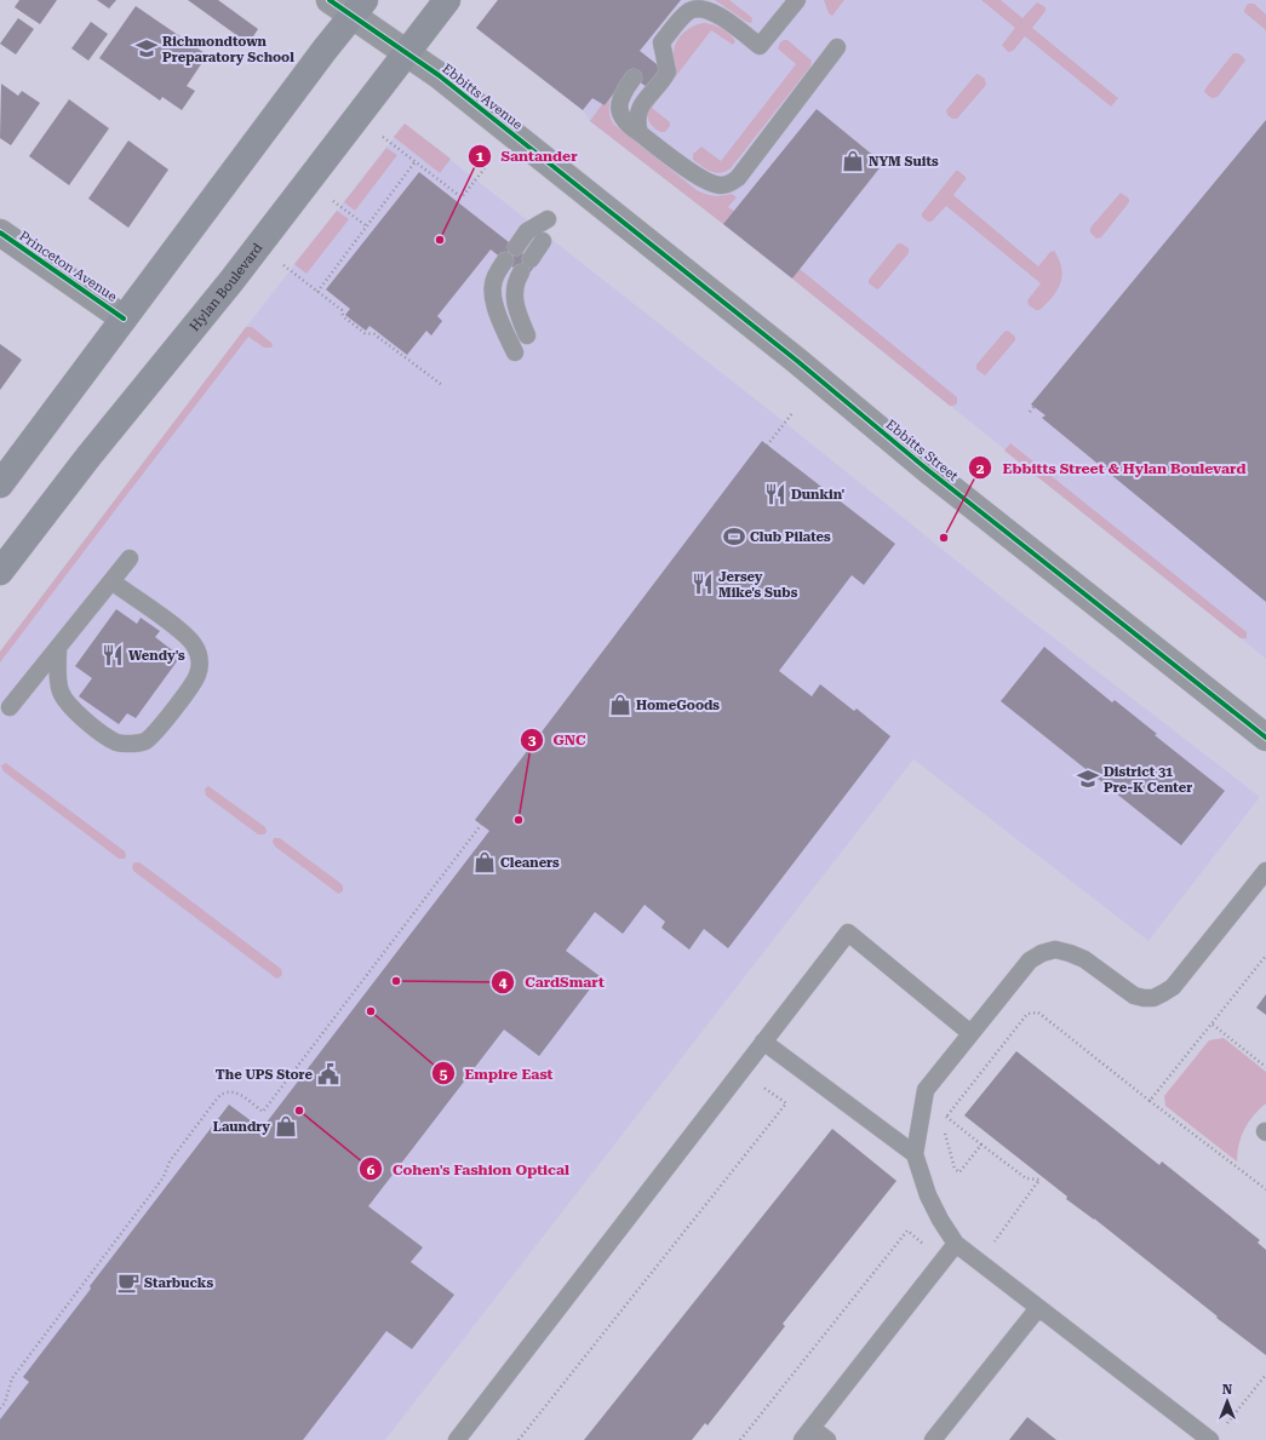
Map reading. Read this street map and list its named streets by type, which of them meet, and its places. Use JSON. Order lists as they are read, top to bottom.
{
  "streets": {
    "main road": ["Hylan Boulevard"],
    "street": ["Ebbitts Avenue", "Princeton Avenue", "Ebbitts Street"]
  },
  "crossings": [
    ["Ebbitts Avenue", "Hylan Boulevard"],
    ["Ebbitts Avenue", "Ebbitts Street"]
  ],
  "places": {
    "school or university": ["Richmondtown Preparatory School", "District 31 Pre-K Center"],
    "shop": [
      "NYM Suits",
      "HomeGoods",
      "Cleaners",
      "Laundry"
    ],
    "other": [
      "Santander",
      "Ebbitts Street & Hylan Boulevard",
      "GNC",
      "CardSmart",
      "Empire East",
      "Cohen's Fashion Optical"
    ],
    "restaurant": ["Dunkin'", "Jersey Mike's Subs", "Wendy's"],
    "sports": ["Club Pilates"],
    "public building": ["The UPS Store"],
    "cafe": ["Starbucks"]
  },
  "north": "top"
}
